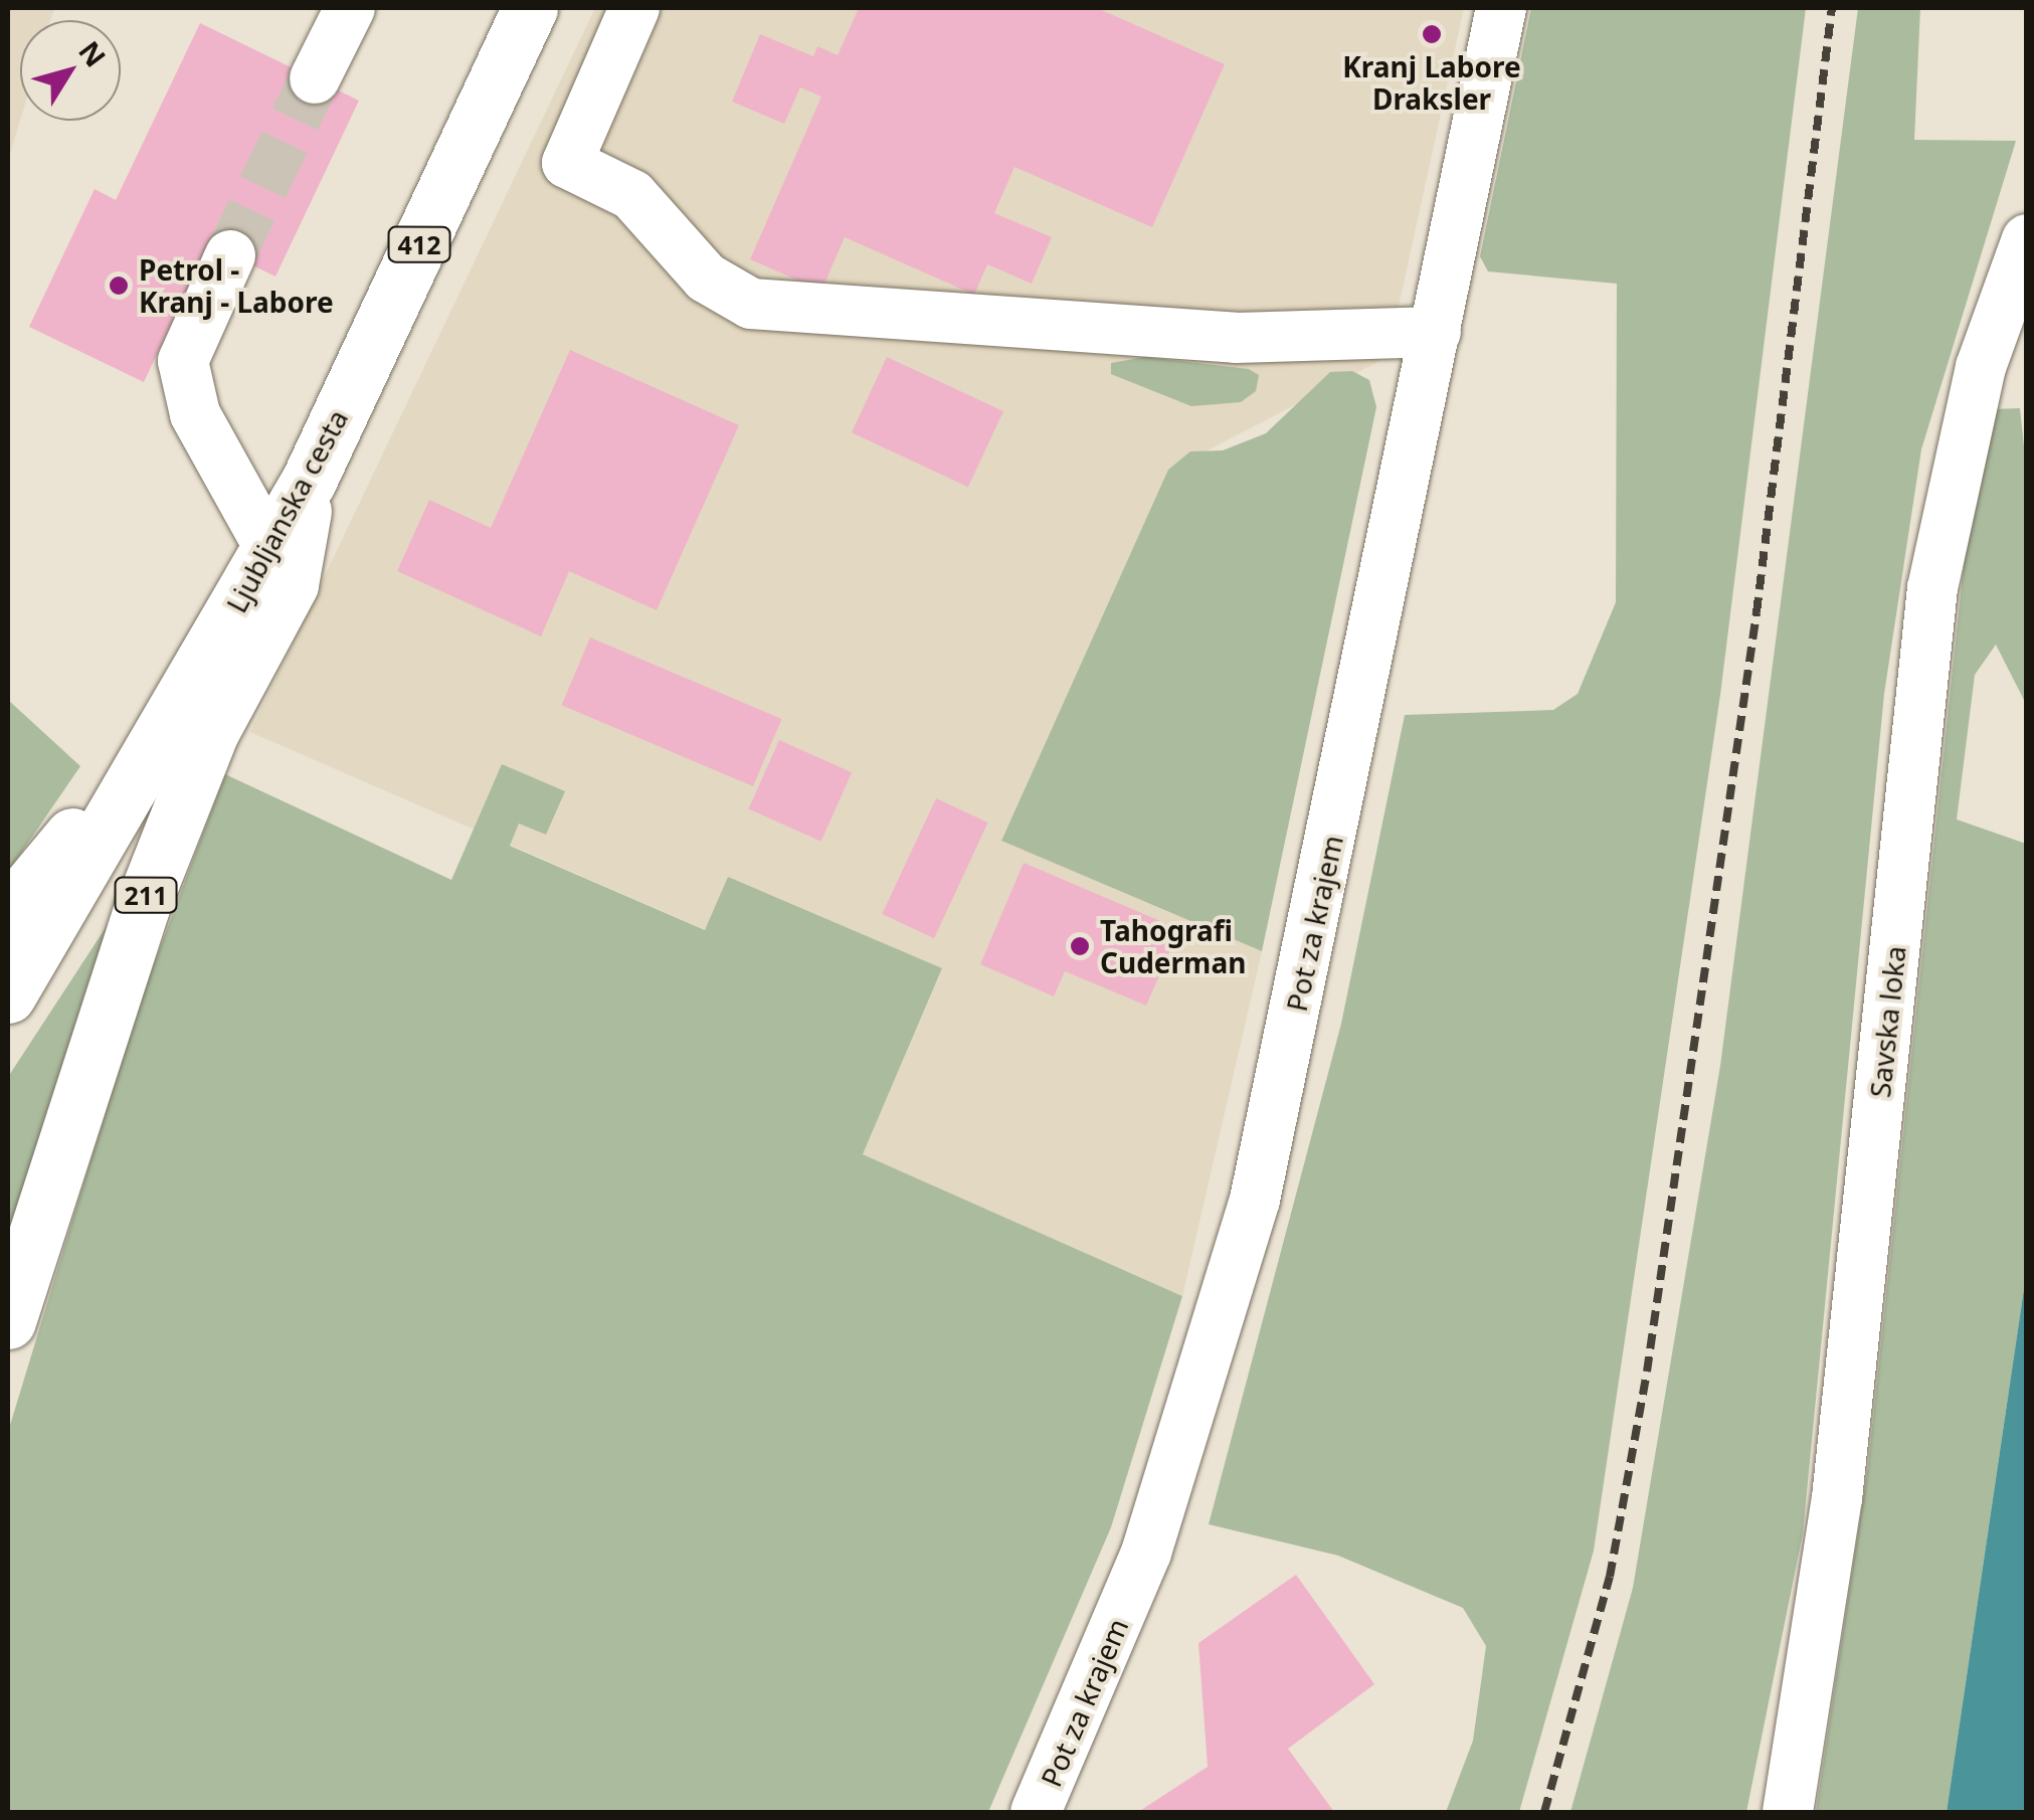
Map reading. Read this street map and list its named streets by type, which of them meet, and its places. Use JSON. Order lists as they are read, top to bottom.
{
  "streets": {
    "main road": ["412", "Ljubljanska cesta", "211"],
    "street": ["Pot za krajem", "Savska loka"]
  },
  "crossings": [
    ["Ljubljanska cesta", "211"]
  ],
  "places": ["Kranj Labore Draksler", "Petrol - Kranj - Labore", "Tahografi Cuderman"],
  "north": "top right"
}
